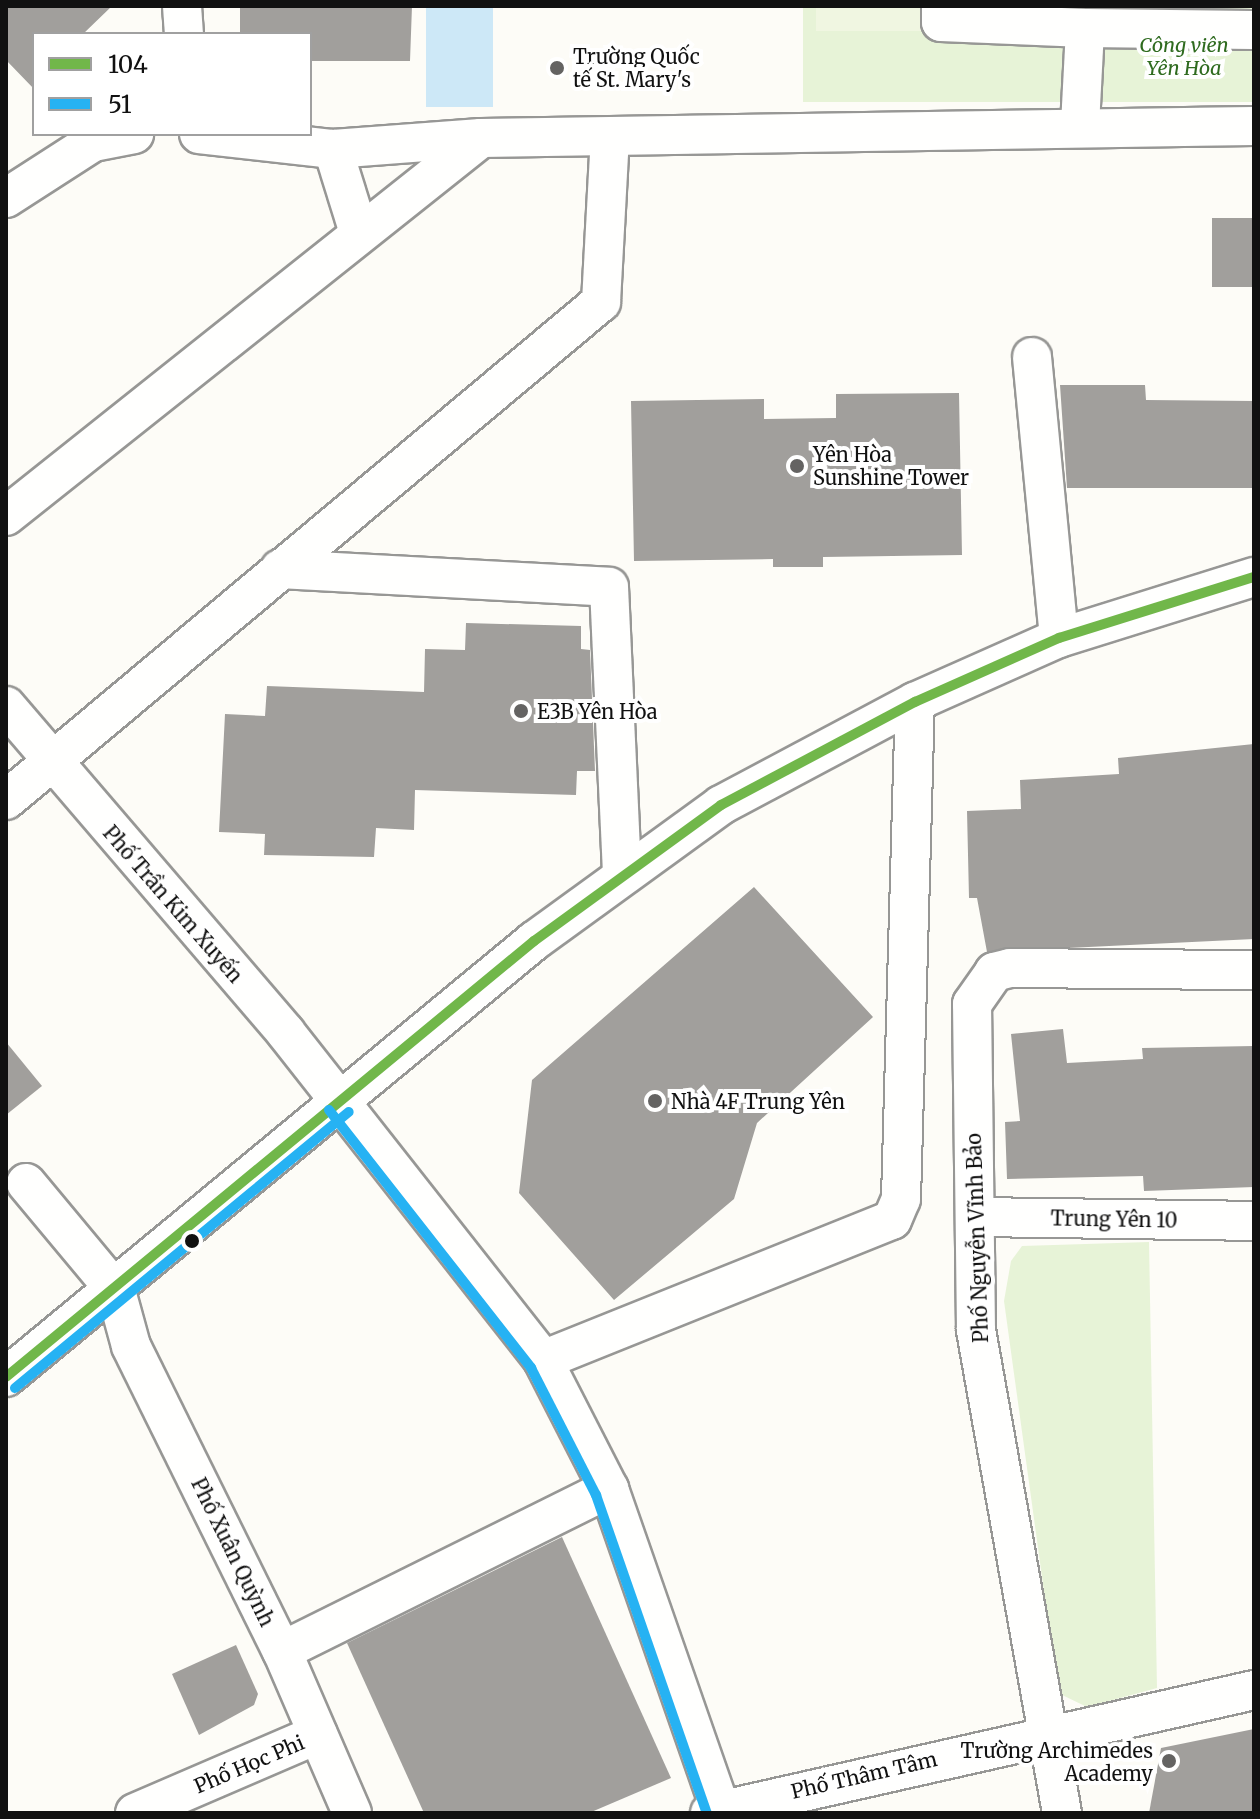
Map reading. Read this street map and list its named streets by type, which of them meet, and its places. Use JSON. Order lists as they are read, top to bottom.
{
  "streets": {
    "street": [
      "Phố Trần Kim Xuyến",
      "Trung Yên 10",
      "Phố Nguyễn Vĩnh Bảo",
      "Phố Xuân Quỳnh",
      "Phố Học Phi",
      "Phố Thâm Tâm"
    ]
  },
  "crossings": [
    ["Phố Trần Kim Xuyến", "Phố Thâm Tâm"],
    ["Trung Yên 10", "Phố Nguyễn Vĩnh Bảo"],
    ["Phố Nguyễn Vĩnh Bảo", "Phố Thâm Tâm"],
    ["Phố Xuân Quỳnh", "Phố Học Phi"]
  ],
  "parks": ["Công viên Yên Hòa"],
  "places": [
    "Trường Quốc tế St. Mary's",
    "Yên Hòa Sunshine Tower",
    "E3B Yên Hòa",
    "Nhà 4F Trung Yên",
    "Trường Archimedes Academy"
  ],
  "lines": ["transit line 104", "transit line 51"],
  "legend": ["104", "51"]
}
